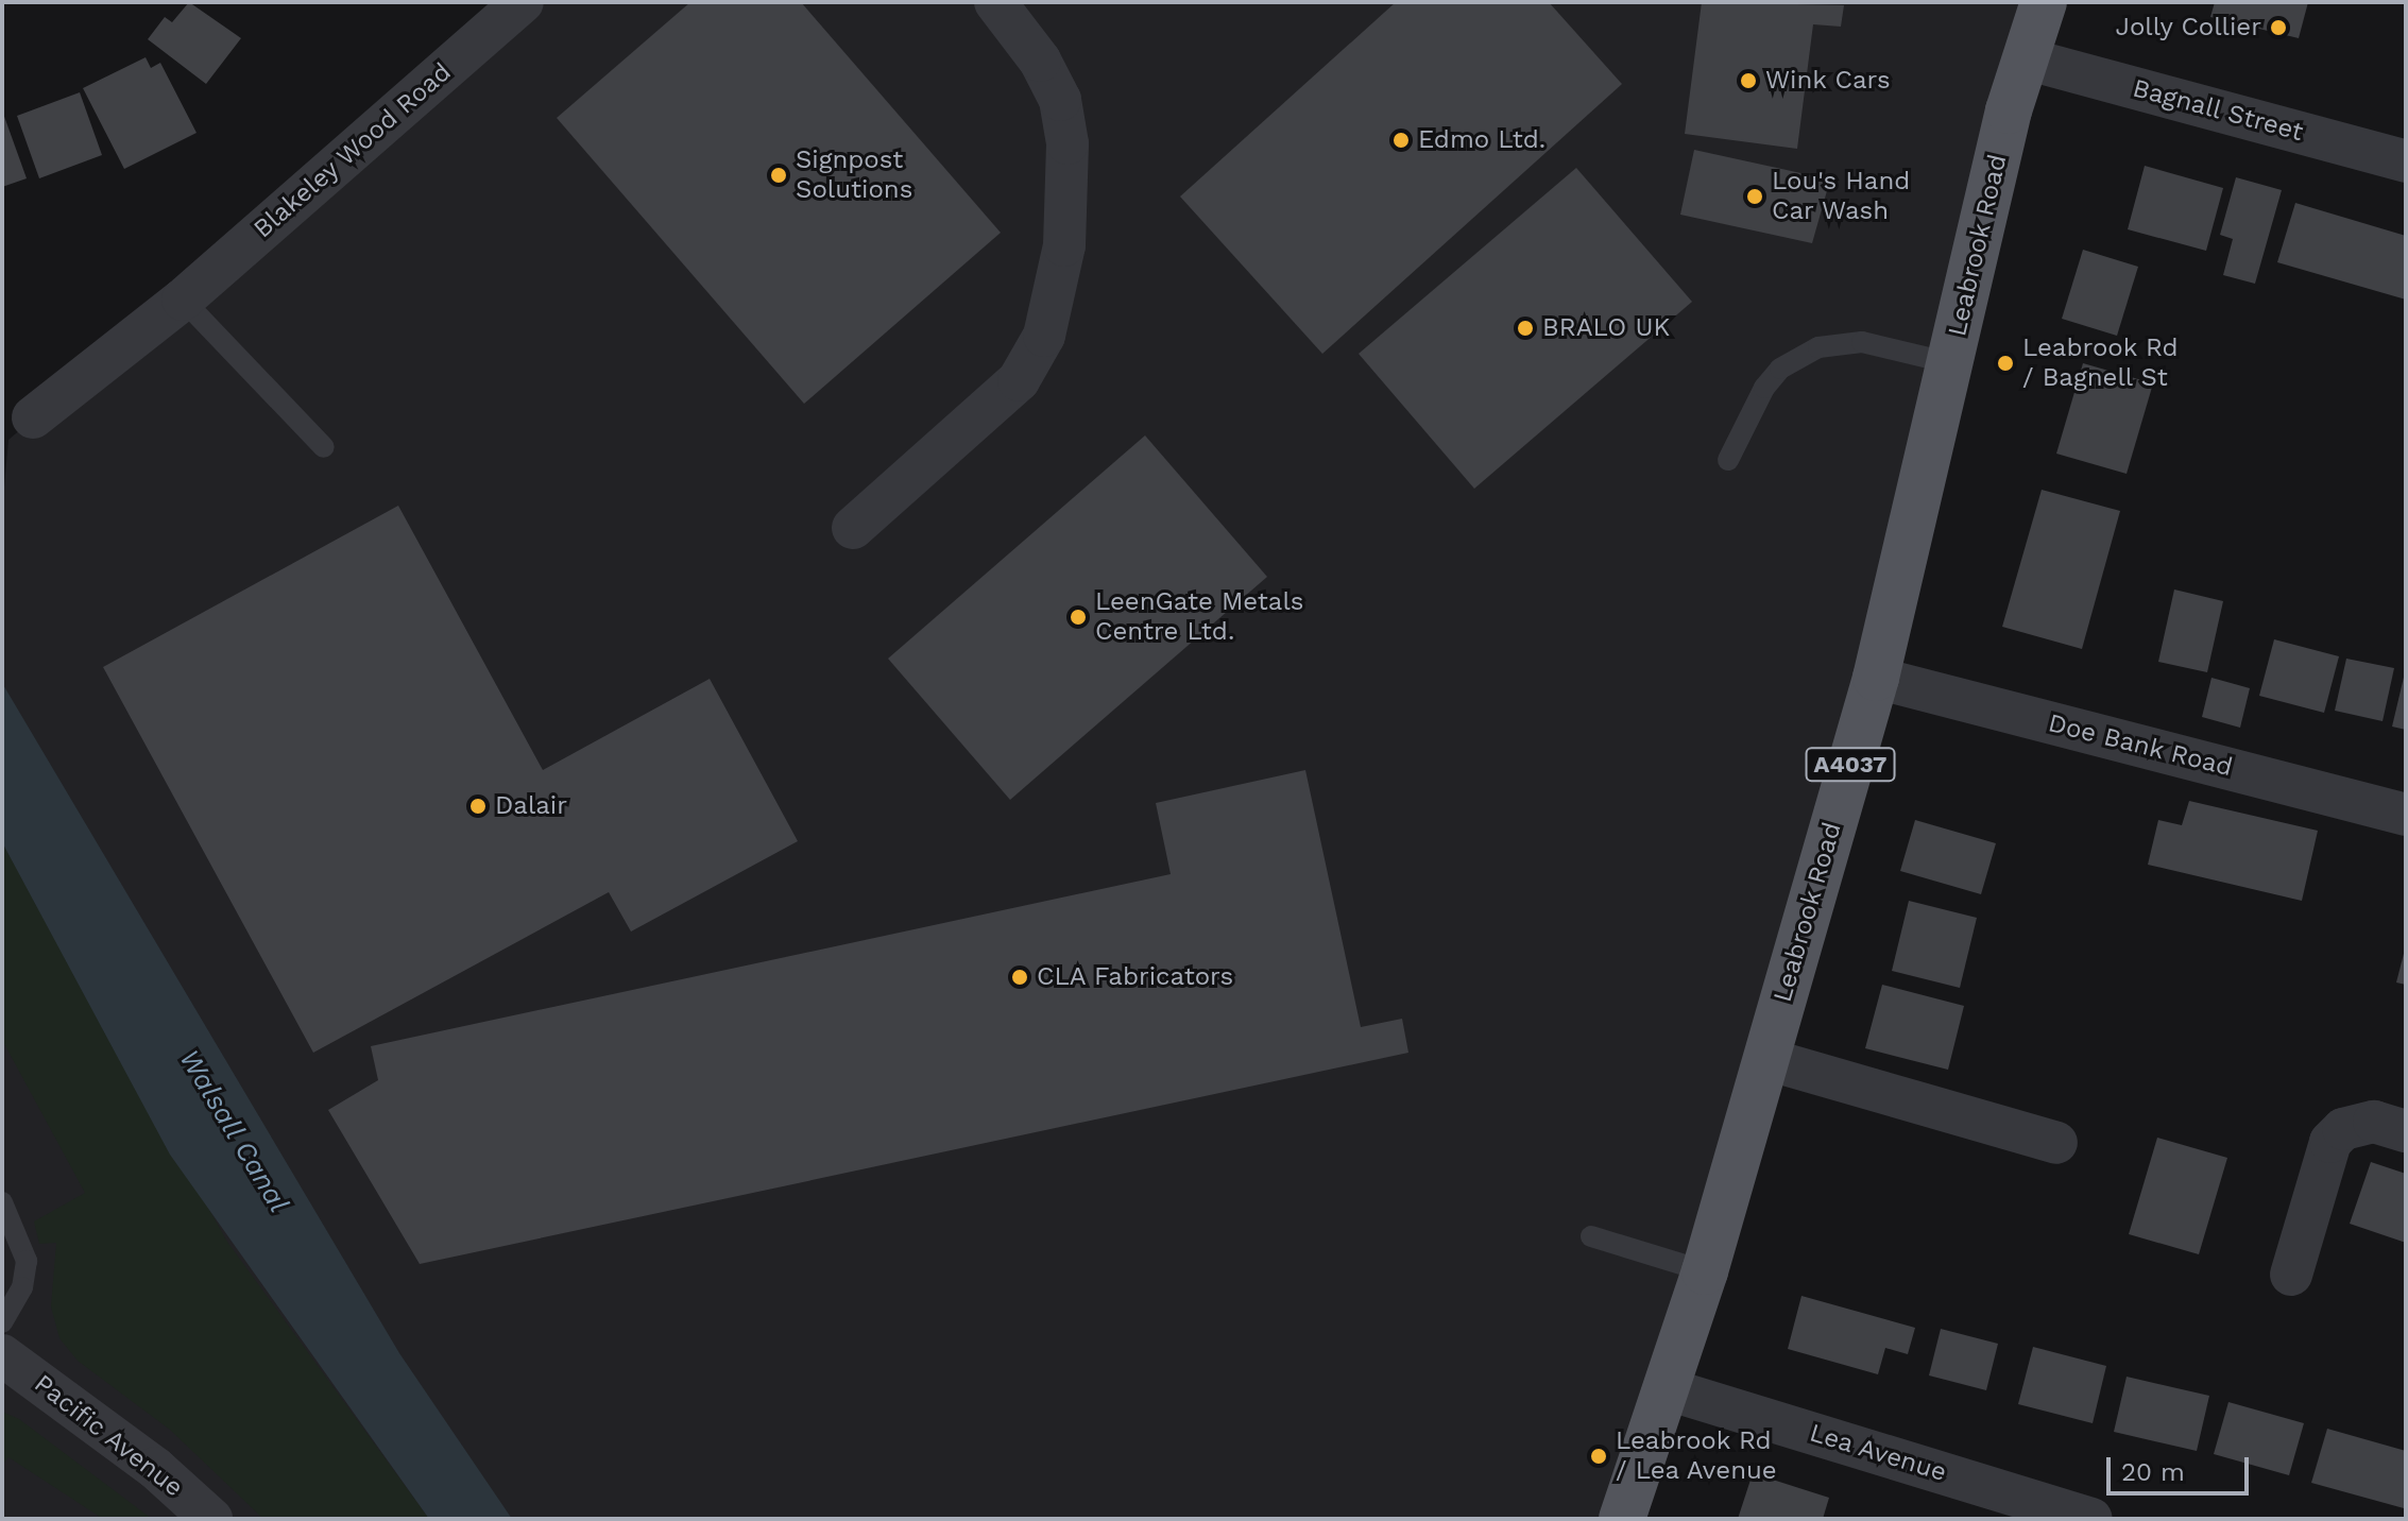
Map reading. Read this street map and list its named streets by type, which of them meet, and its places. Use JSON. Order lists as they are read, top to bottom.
{
  "streets": {
    "main road": ["Leabrook Road", "A4037"],
    "street": [
      "Bagnall Street",
      "Blakeley Wood Road",
      "Doe Bank Road",
      "Pacific Avenue",
      "Lea Avenue"
    ]
  },
  "crossings": [
    ["Bagnall Street", "Leabrook Road"],
    ["Leabrook Road", "Doe Bank Road"],
    ["Leabrook Road", "Lea Avenue"]
  ],
  "water": ["Walsall Canal"],
  "places": [
    "Jolly Collier",
    "Wink Cars",
    "Edmo Ltd.",
    "Signpost Solutions",
    "Lou's Hand Car Wash",
    "BRALO UK",
    "Leabrook Rd / Bagnell St",
    "LeenGate Metals Centre Ltd.",
    "Dalair",
    "CLA Fabricators",
    "Leabrook Rd / Lea Avenue"
  ],
  "scale_bar": "20 m"
}
